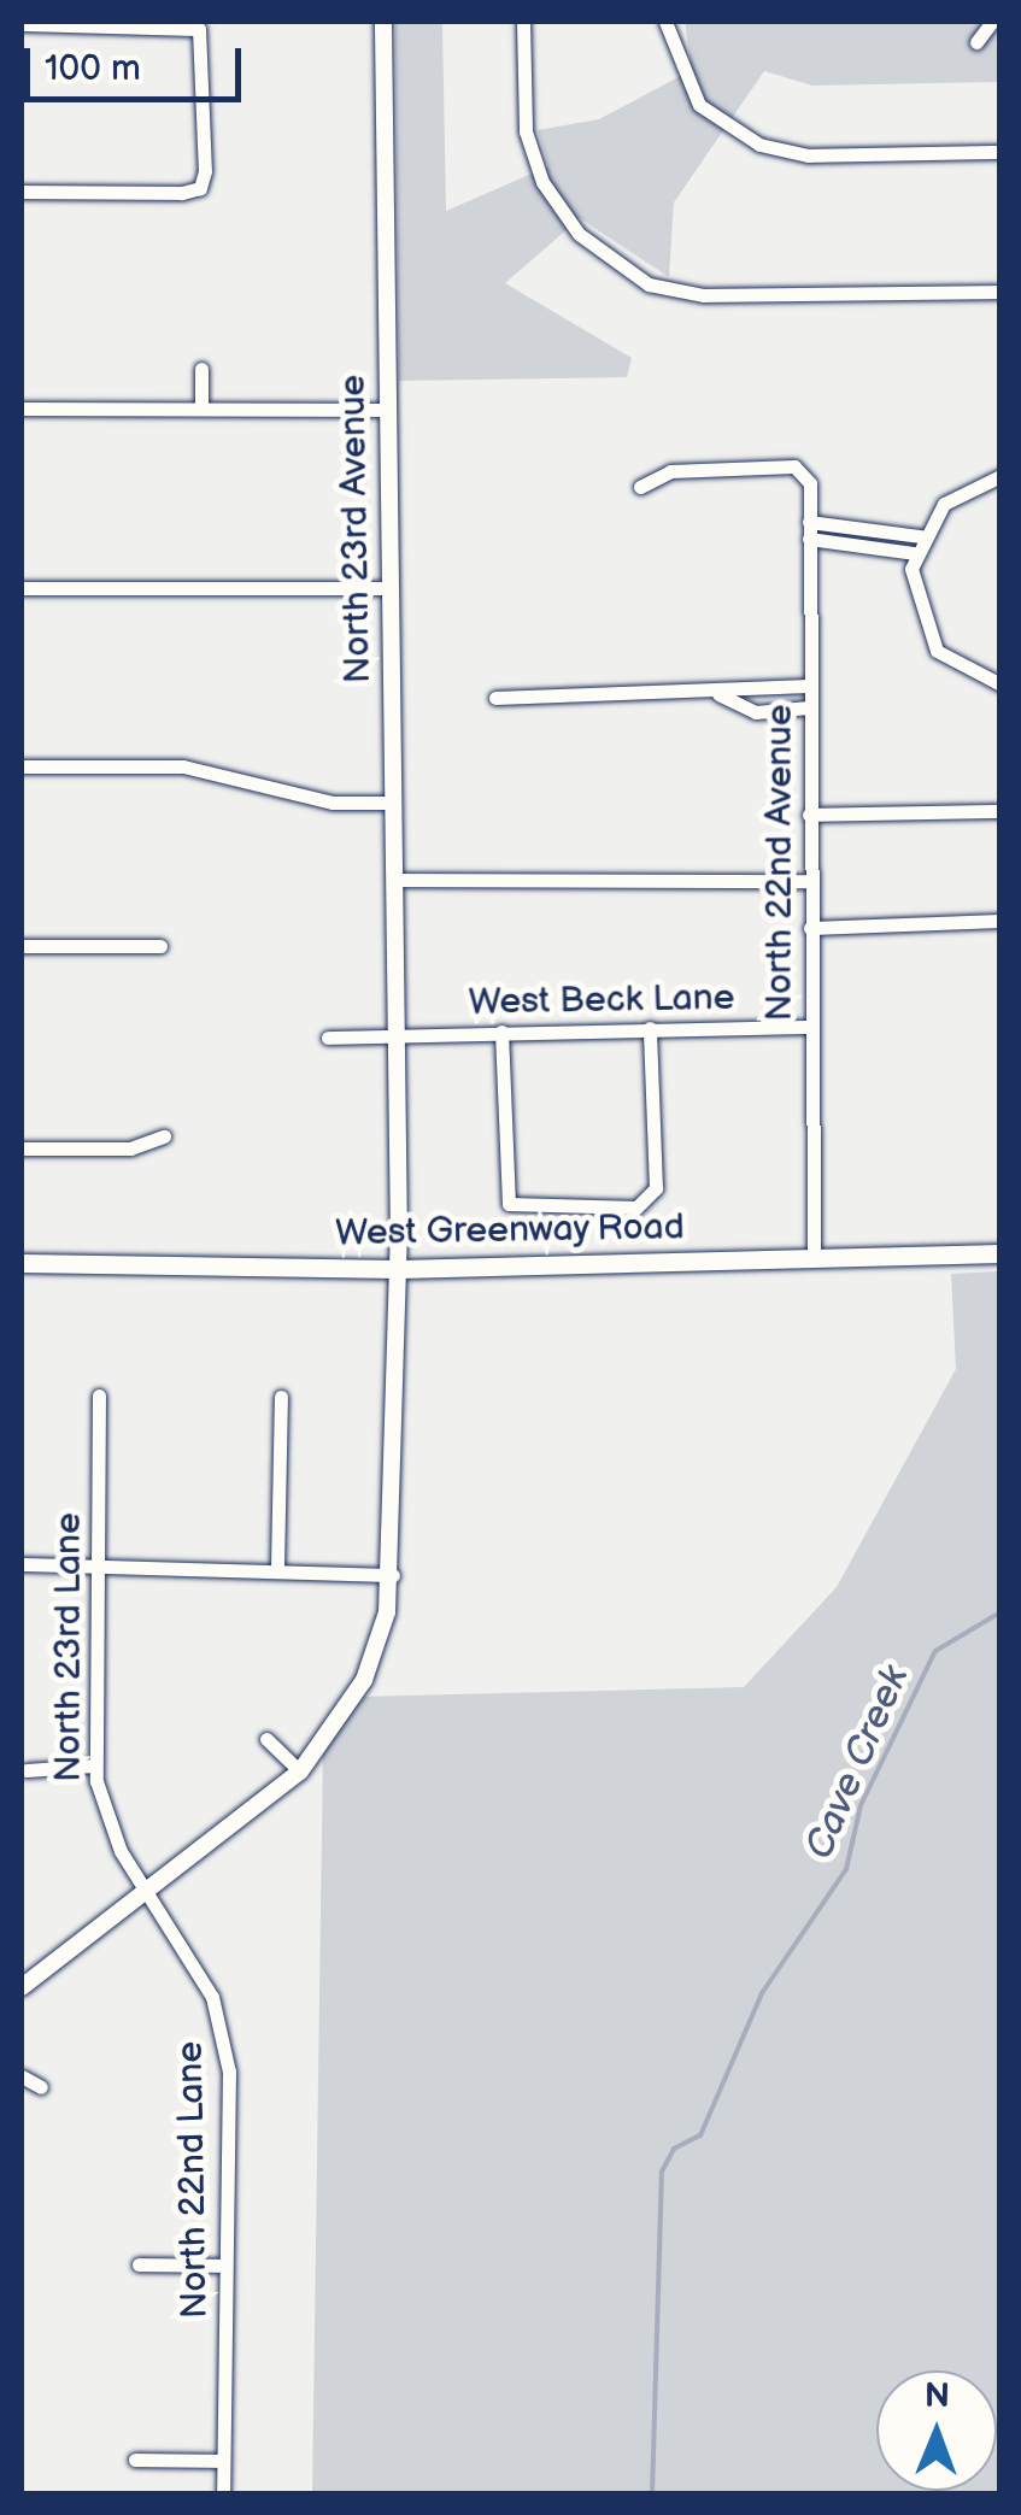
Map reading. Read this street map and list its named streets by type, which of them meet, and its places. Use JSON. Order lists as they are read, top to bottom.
{
  "streets": {
    "main road": ["West Greenway Road"],
    "street": [
      "North 23rd Avenue",
      "North 22nd Avenue",
      "West Beck Lane",
      "North 23rd Lane",
      "North 22nd Lane"
    ]
  },
  "crossings": [
    ["North 23rd Avenue", "West Beck Lane"],
    ["North 23rd Avenue", "West Greenway Road"],
    ["North 23rd Avenue", "North 23rd Lane"],
    ["North 23rd Avenue", "North 22nd Lane"],
    ["North 22nd Avenue", "West Beck Lane"],
    ["North 22nd Avenue", "West Greenway Road"],
    ["North 23rd Lane", "North 22nd Lane"]
  ],
  "water": ["Cave Creek"],
  "scale_bar": "100 m",
  "north": "top"
}
